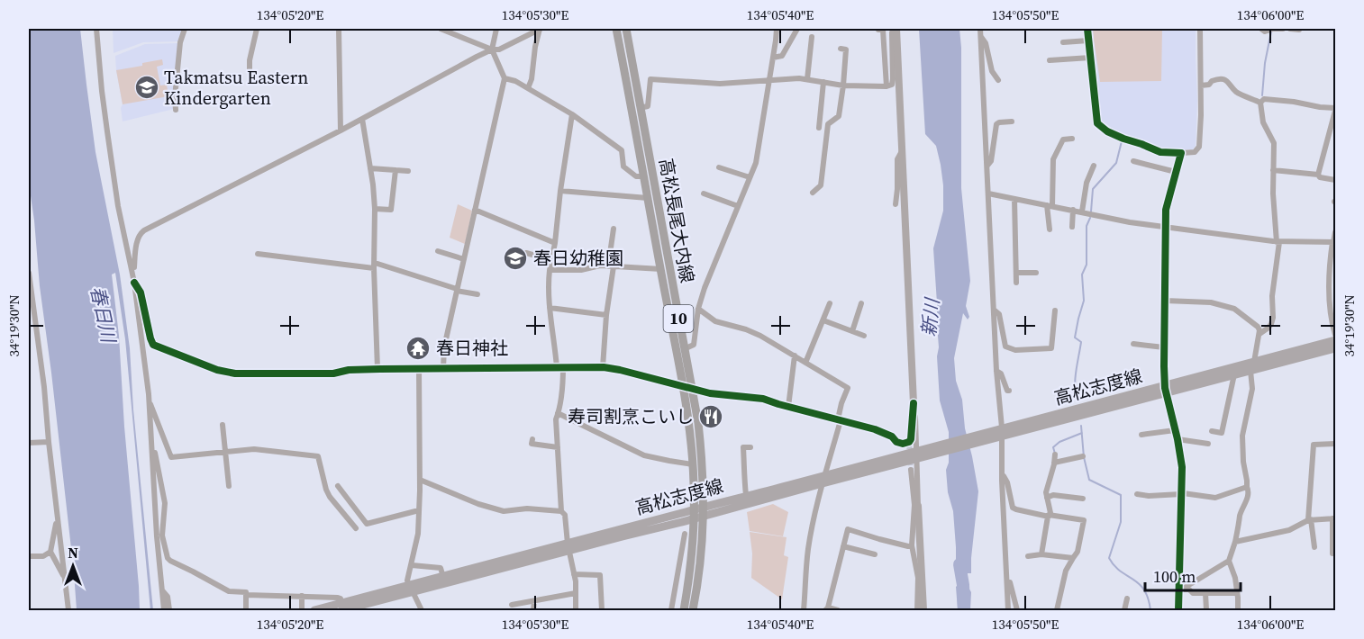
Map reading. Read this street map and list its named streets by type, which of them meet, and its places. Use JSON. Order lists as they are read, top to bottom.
{
  "streets": {
    "main road": ["高松長尾大内線", "10", "高松志度線"]
  },
  "crossings": [
    ["高松長尾大内線", "高松志度線"]
  ],
  "water": ["春日川", "新川"],
  "places": {
    "school or university": ["Takmatsu Eastern Kindergarten", "春日幼稚園"],
    "temple": ["春日神社"],
    "restaurant": ["寿司割烹こいし"]
  },
  "scale_bar": "100 m",
  "north": "top",
  "coordinates": [
    "134°05'20\"E",
    "134°05'30\"E",
    "134°05'40\"E",
    "134°05'50\"E",
    "134°06'00\"E",
    "34°19'30\"N"
  ]
}
